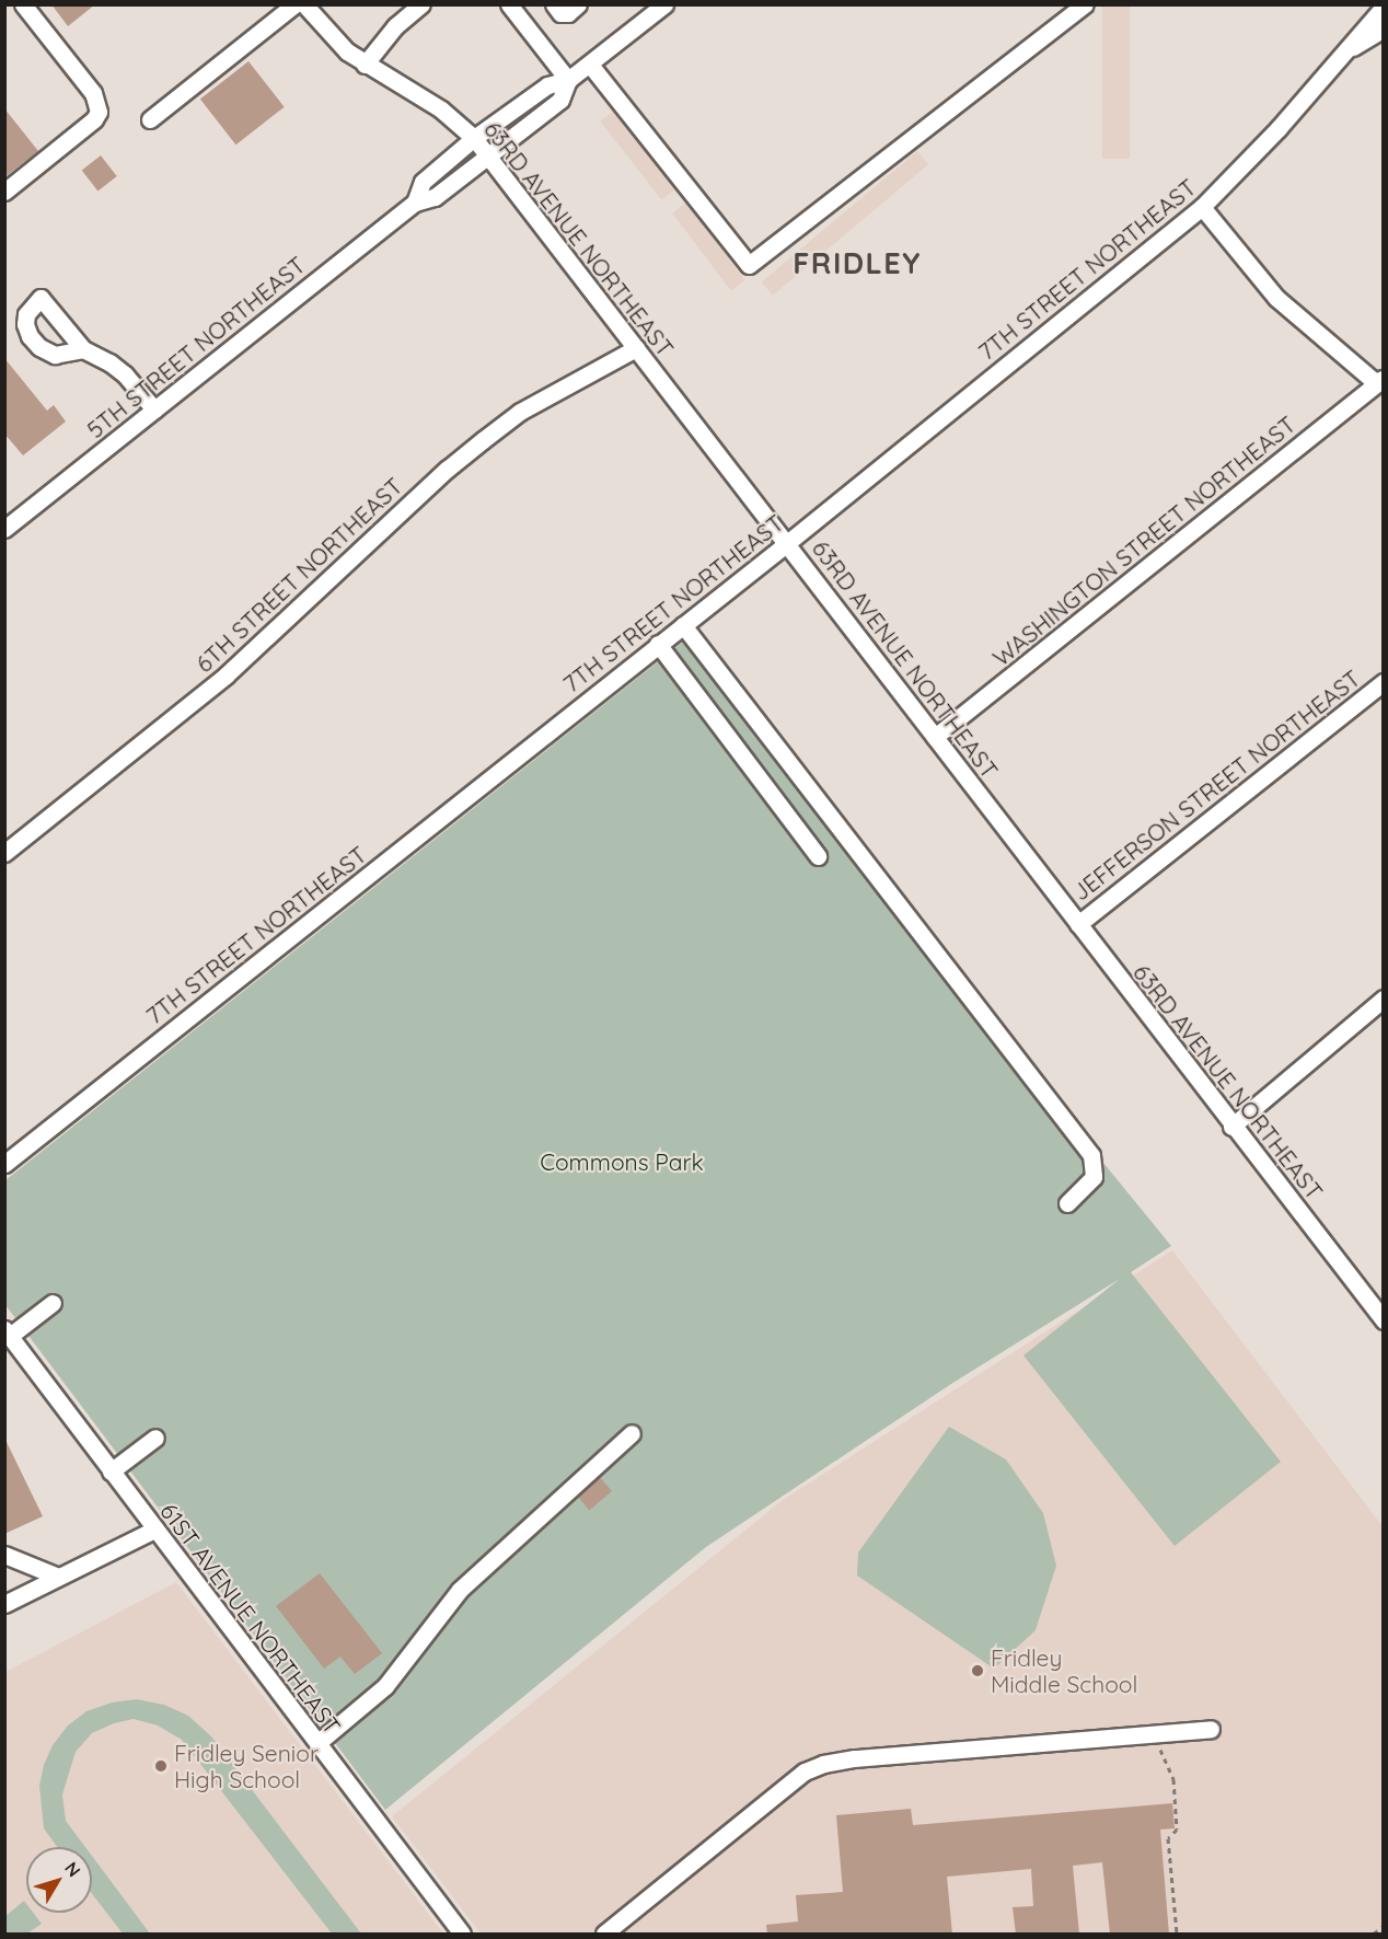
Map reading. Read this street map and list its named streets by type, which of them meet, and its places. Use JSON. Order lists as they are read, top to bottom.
{
  "streets": {
    "street": [
      "63RD AVENUE NORTHEAST",
      "7TH STREET NORTHEAST",
      "5TH STREET NORTHEAST",
      "WASHINGTON STREET NORTHEAST",
      "6TH STREET NORTHEAST",
      "JEFFERSON STREET NORTHEAST",
      "61ST AVENUE NORTHEAST"
    ]
  },
  "crossings": [
    ["63RD AVENUE NORTHEAST", "7TH STREET NORTHEAST"],
    ["63RD AVENUE NORTHEAST", "5TH STREET NORTHEAST"],
    ["63RD AVENUE NORTHEAST", "WASHINGTON STREET NORTHEAST"],
    ["63RD AVENUE NORTHEAST", "6TH STREET NORTHEAST"],
    ["63RD AVENUE NORTHEAST", "JEFFERSON STREET NORTHEAST"]
  ],
  "districts": ["FRIDLEY"],
  "parks": ["Commons Park"],
  "places": ["Fridley Middle School", "Fridley Senior High School"],
  "north": "top right"
}
